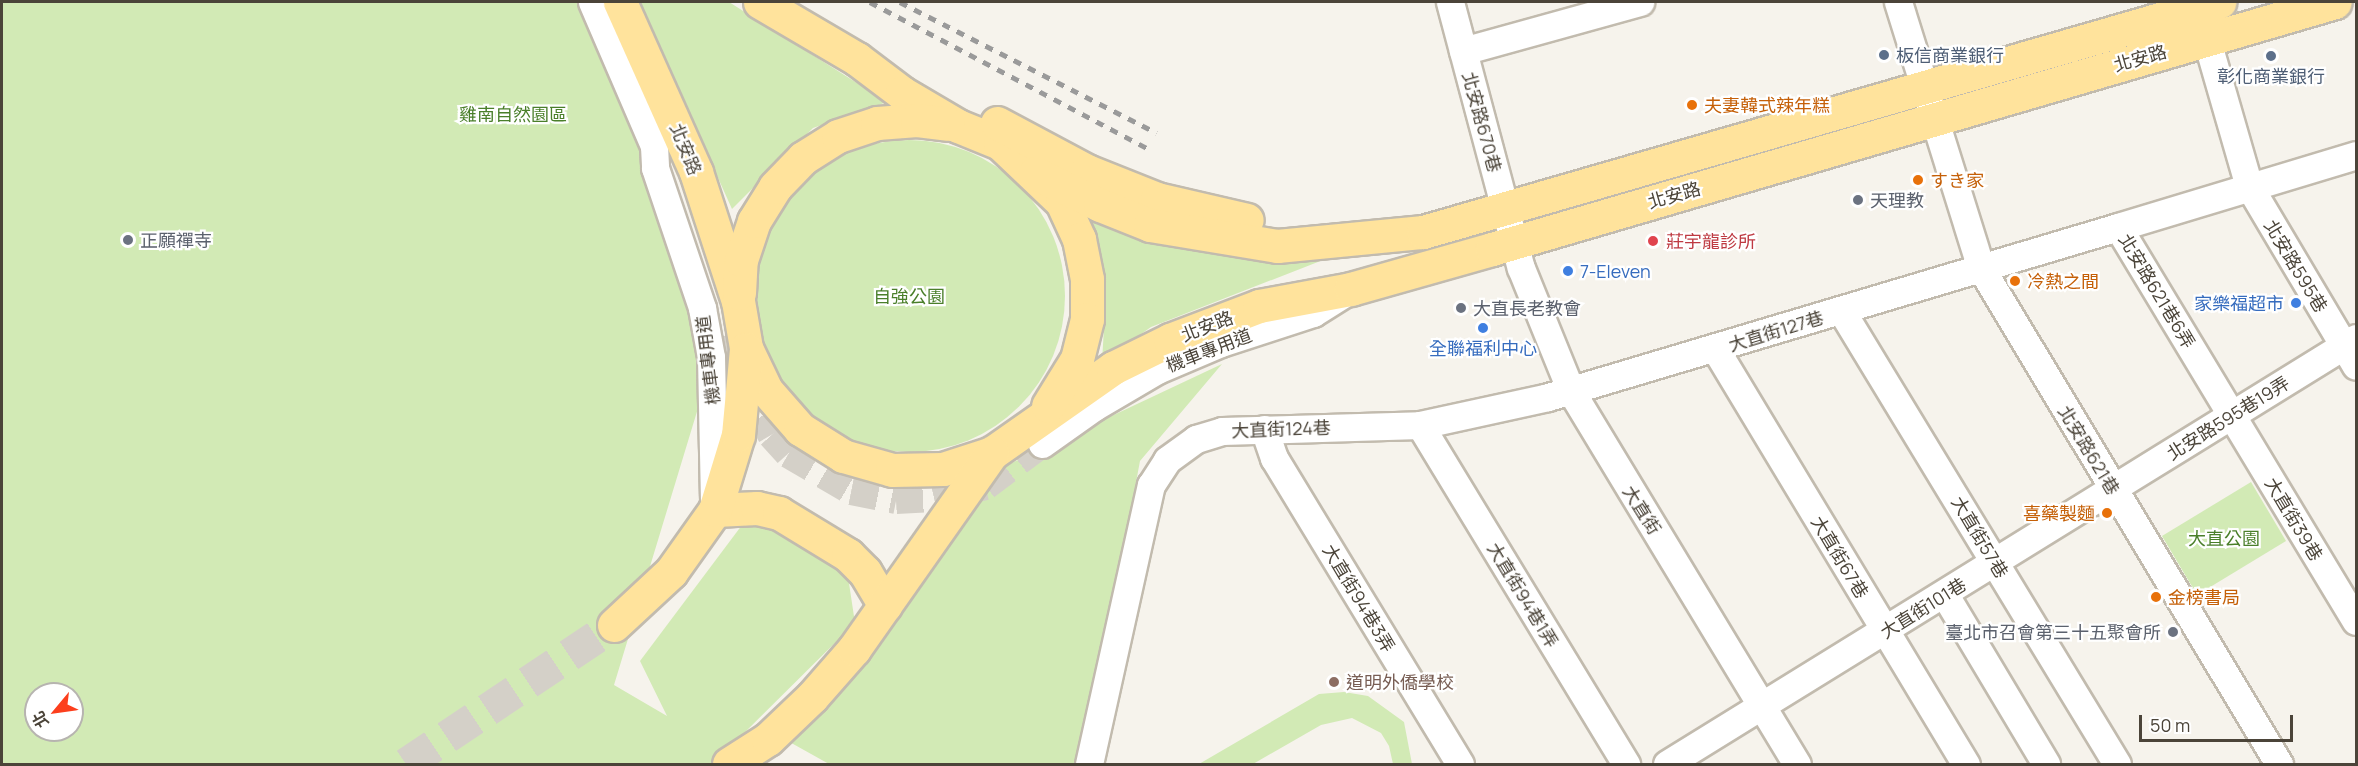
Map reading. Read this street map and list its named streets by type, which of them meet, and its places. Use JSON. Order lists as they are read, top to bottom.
{
  "streets": {
    "main road": ["北安路"],
    "street": [
      "北安路670巷",
      "北安路595巷",
      "北安路621巷6弄",
      "大直街127巷",
      "機車專用道",
      "北安路595巷19弄",
      "大直街124巷",
      "北安路621巷",
      "大直街",
      "大直街39巷",
      "大直街57巷",
      "大直街67巷",
      "大直街94巷1弄",
      "大直街94巷3弄",
      "大直街101巷"
    ]
  },
  "crossings": [
    ["北安路", "北安路670巷"],
    ["北安路", "北安路595巷"],
    ["北安路", "機車專用道"],
    ["北安路", "北安路621巷"],
    ["北安路", "大直街"],
    ["北安路670巷", "大直街"],
    ["北安路595巷", "北安路595巷19弄"],
    ["北安路621巷6弄", "大直街127巷"],
    ["北安路621巷6弄", "北安路595巷19弄"],
    ["北安路621巷6弄", "北安路621巷"],
    ["北安路621巷6弄", "大直街39巷"],
    ["大直街127巷", "大直街124巷"],
    ["大直街127巷", "北安路621巷"],
    ["大直街127巷", "大直街"],
    ["大直街127巷", "大直街57巷"],
    ["大直街127巷", "大直街67巷"],
    ["北安路595巷19弄", "北安路621巷"],
    ["北安路595巷19弄", "大直街39巷"],
    ["北安路595巷19弄", "大直街101巷"],
    ["大直街124巷", "大直街"],
    ["大直街124巷", "大直街94巷1弄"],
    ["大直街124巷", "大直街94巷3弄"],
    ["北安路621巷", "大直街101巷"],
    ["大直街", "大直街101巷"],
    ["大直街57巷", "大直街101巷"],
    ["大直街67巷", "大直街101巷"]
  ],
  "parks": ["雞南自然園區", "自強公園", "大直公園"],
  "places": [
    "板信商業銀行",
    "彰化商業銀行",
    "夫妻韓式辣年糕",
    "すき家",
    "天理教",
    "正願禪寺",
    "莊宇龍診所",
    "7-Eleven",
    "冷熱之間",
    "家樂福超市",
    "大直長老教會",
    "全聯福利中心",
    "喜藥製麵",
    "金榜書局",
    "臺北市召會第三十五聚會所",
    "道明外僑學校"
  ],
  "scale_bar": "50 m",
  "north": "bottom left"
}
